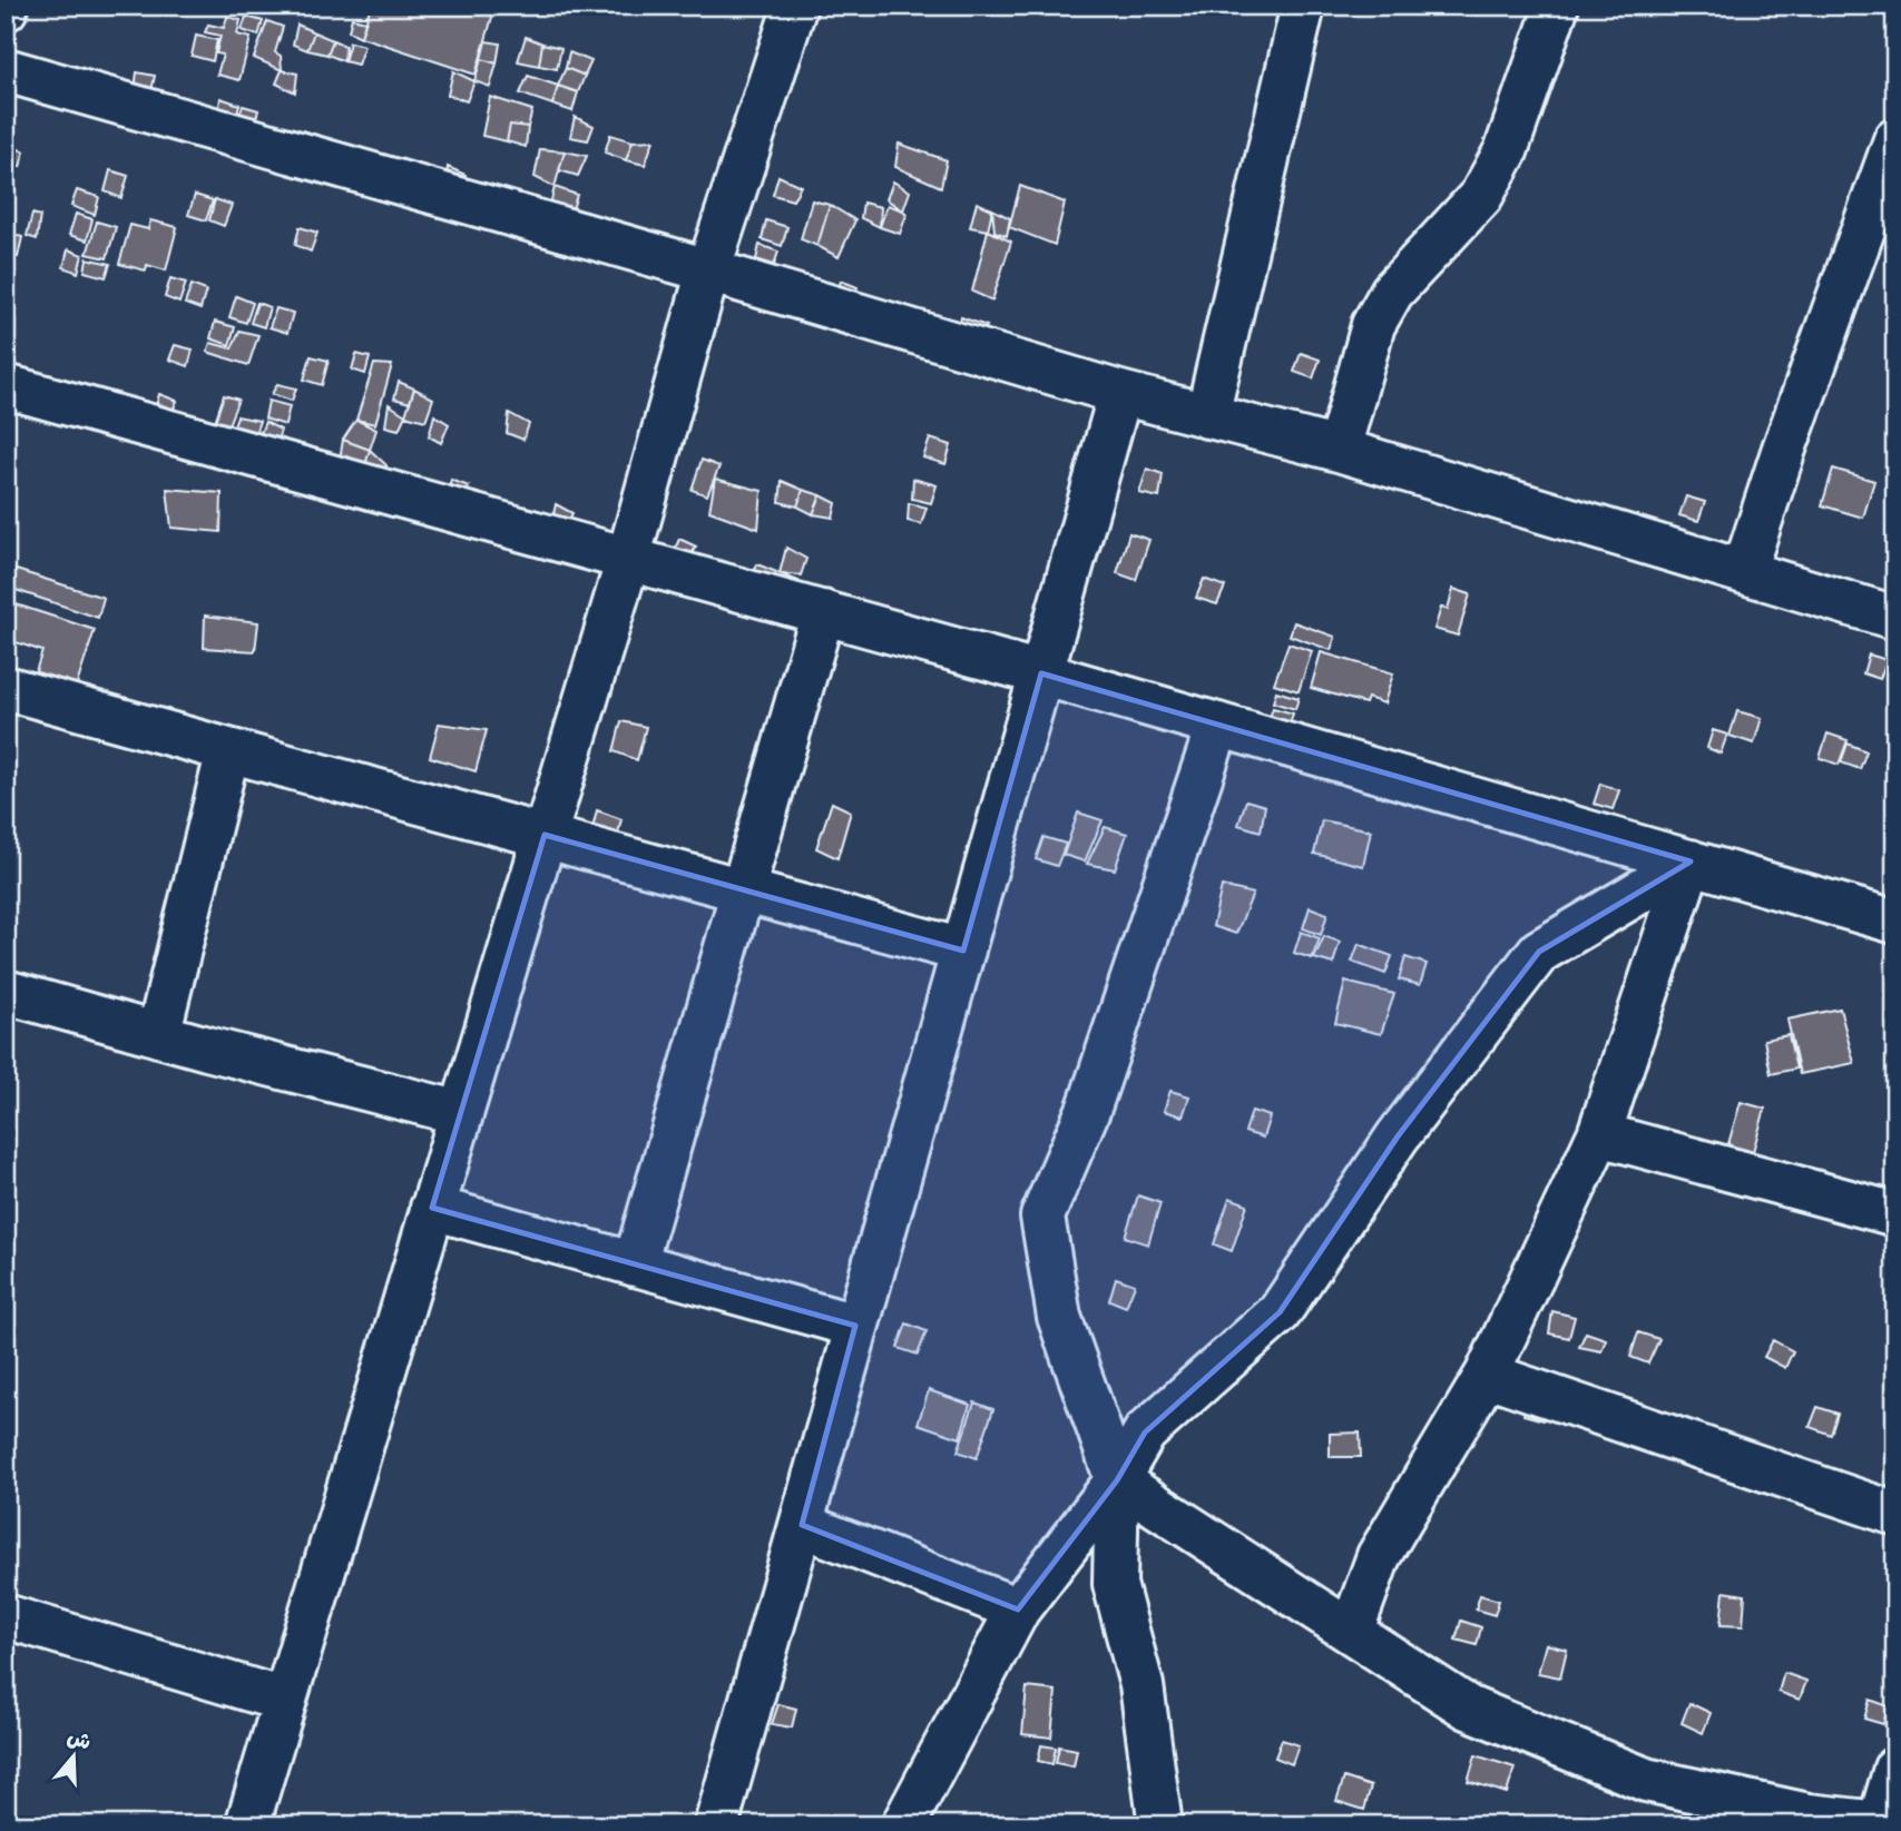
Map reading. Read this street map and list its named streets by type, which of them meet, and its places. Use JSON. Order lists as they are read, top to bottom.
{
  "north": "top"
}
